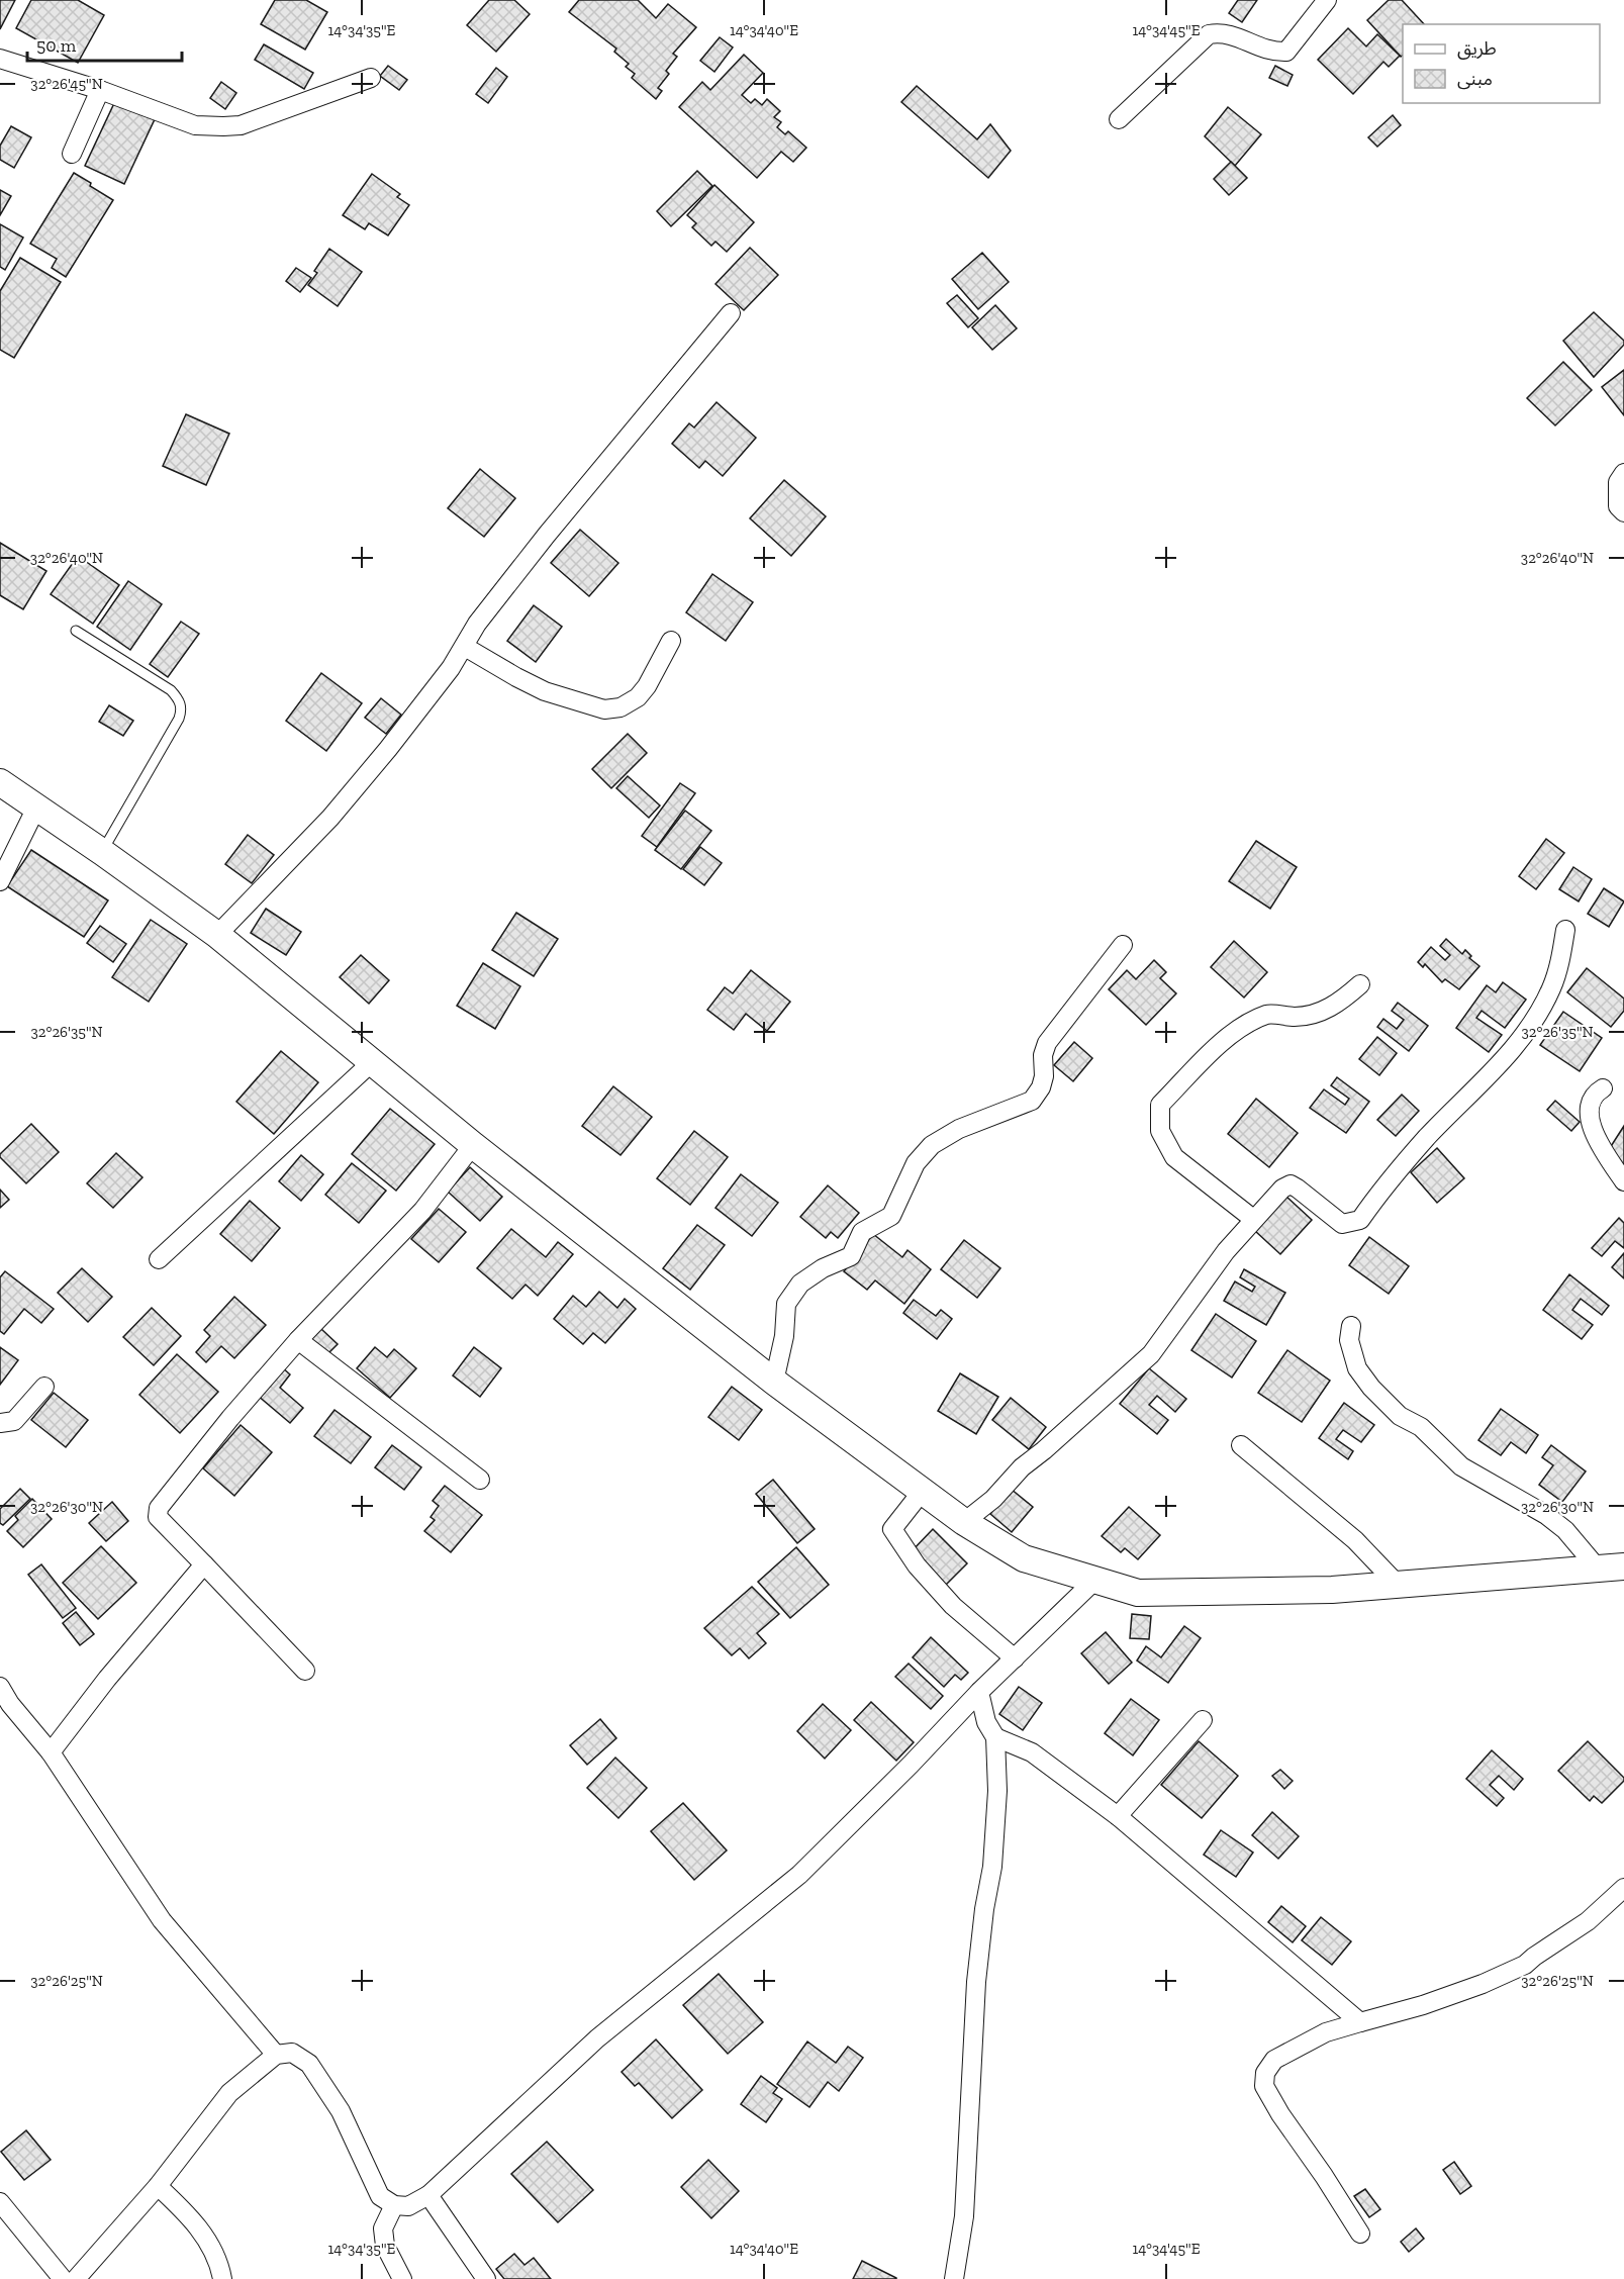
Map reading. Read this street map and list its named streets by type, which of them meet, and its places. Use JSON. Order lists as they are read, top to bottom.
{
  "legend": ["طريق", "مبنى"],
  "scale_bar": "50 m",
  "coordinates": [
    "14°34'35\"E",
    "14°34'40\"E",
    "14°34'45\"E",
    "32°26'45\"N",
    "32°26'40\"N",
    "32°26'35\"N",
    "32°26'30\"N",
    "32°26'25\"N"
  ]
}
